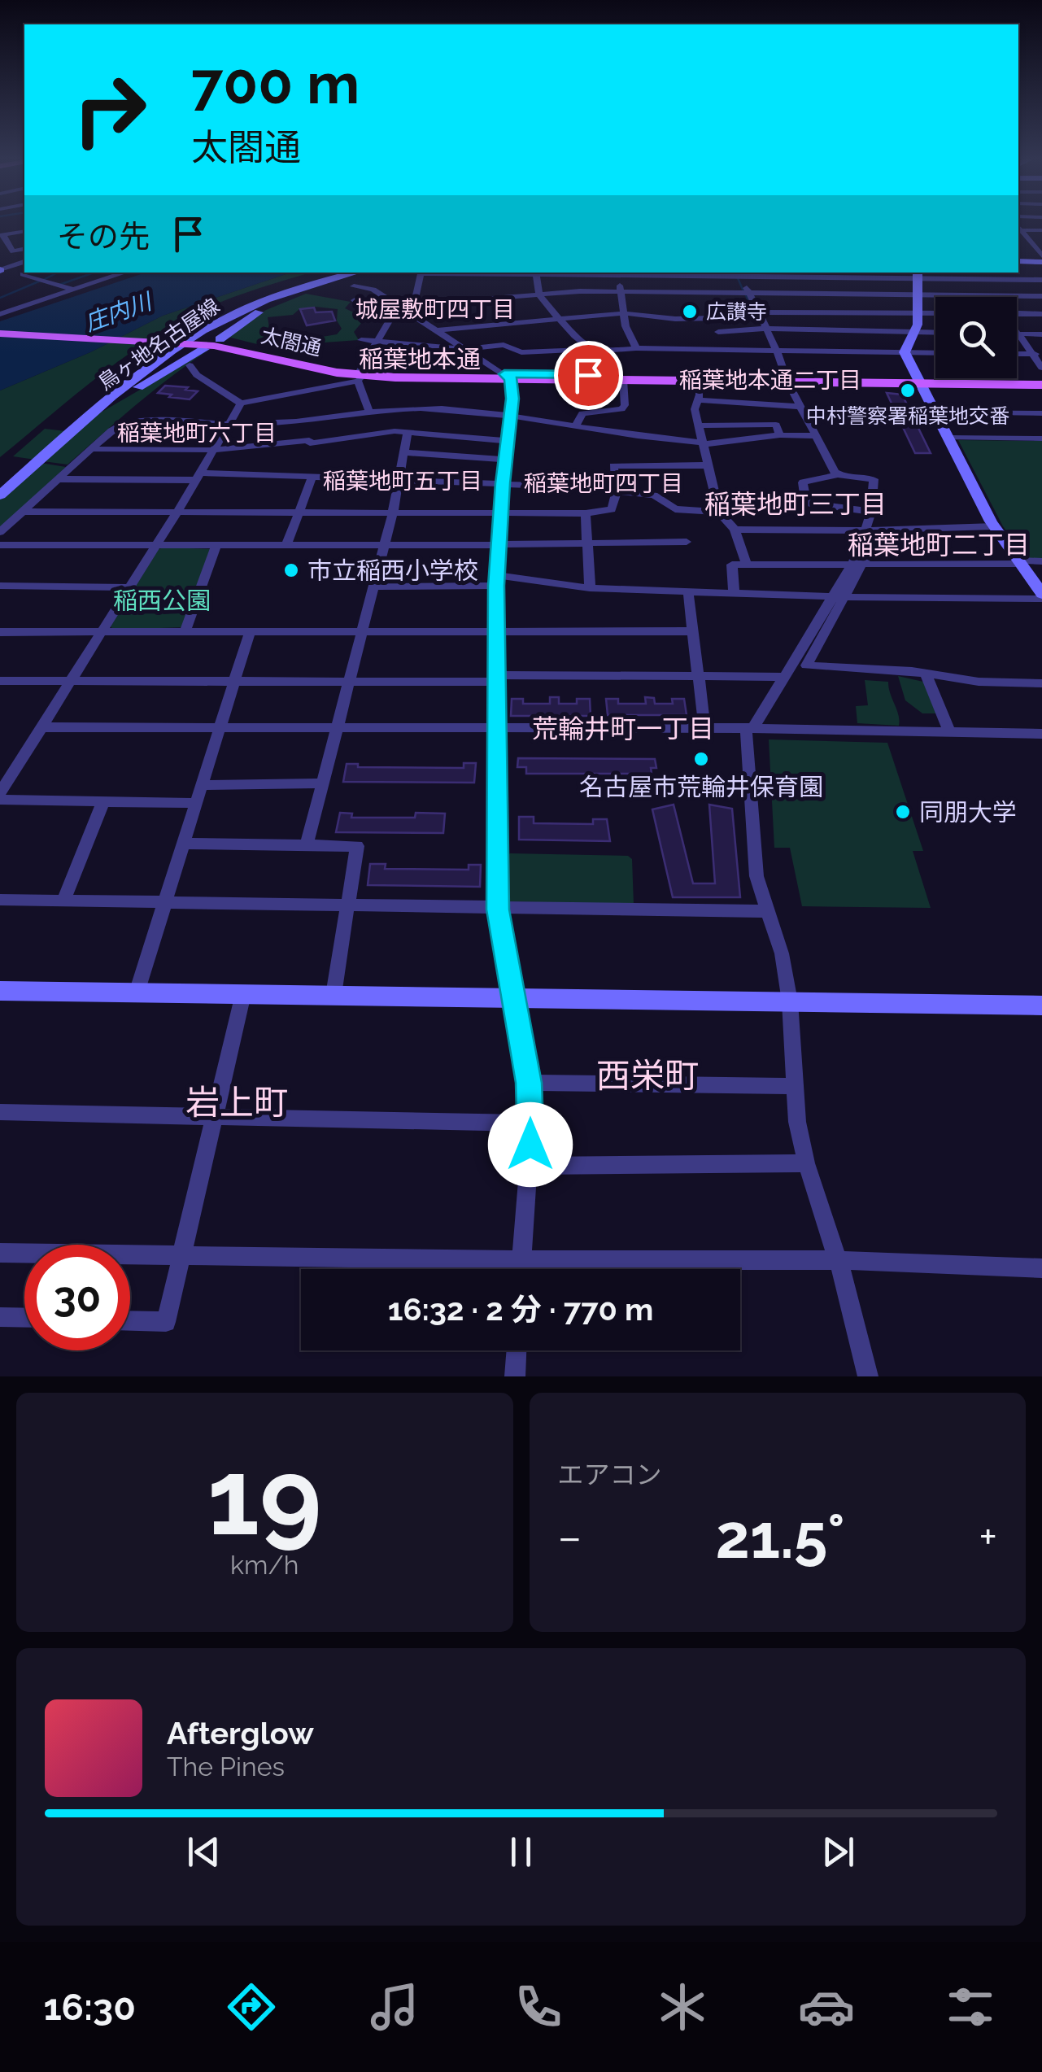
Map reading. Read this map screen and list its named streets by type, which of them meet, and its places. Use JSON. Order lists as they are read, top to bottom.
{
  "streets": {
    "main road": ["太閤通"],
    "street": ["鳥ヶ地名古屋線"]
  },
  "crossings": [
    ["太閤通", "鳥ヶ地名古屋線"]
  ],
  "districts": [
    "城屋敷町四丁目",
    "稲葉地本通",
    "稲葉地本通二丁目",
    "稲葉地町六丁目",
    "稲葉地町五丁目",
    "稲葉地町四丁目",
    "稲葉地町三丁目",
    "稲葉地町二丁目",
    "荒輪井町一丁目",
    "西栄町",
    "岩上町"
  ],
  "water": ["庄内川"],
  "parks": ["稲西公園"],
  "places": [
    "広讃寺",
    "中村警察署稲葉地交番",
    "市立稲西小学校",
    "名古屋市荒輪井保育園",
    "同朋大学"
  ],
  "page": {
    "turn": ["700 m", "太閤通"],
    "then": "その先",
    "limit": "30",
    "trip": "16:32 · 2 分 · 770 m",
    "tile": [
      ["19", "km/h"],
      "エアコン"
    ],
    "heat": ["−", "21.5°", "+"],
    "song": ["Afterglow", "The Pines"],
    "tabs": "16:30"
  }
}
